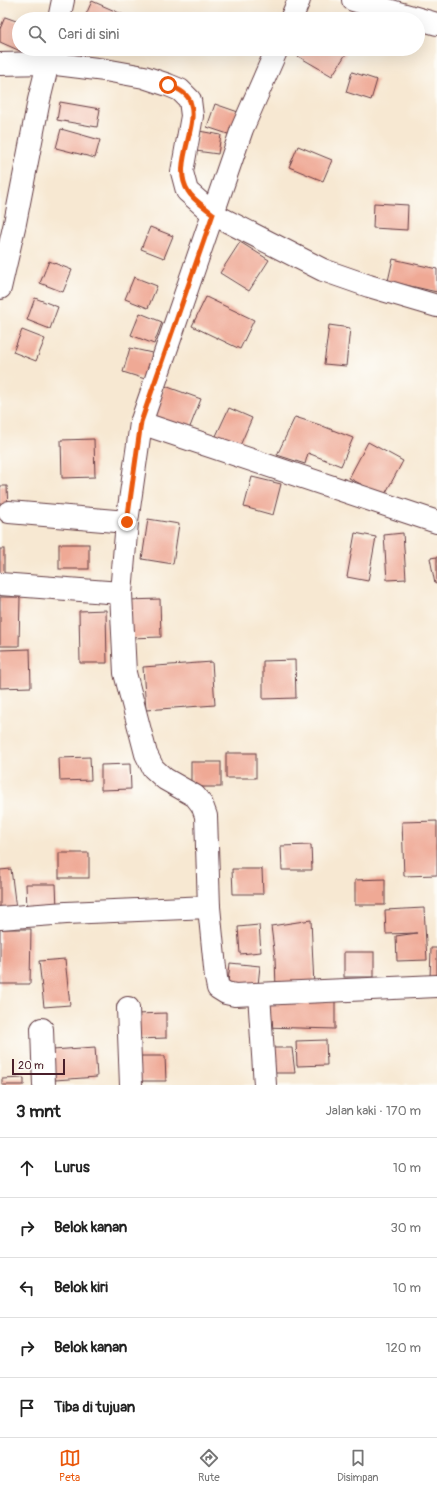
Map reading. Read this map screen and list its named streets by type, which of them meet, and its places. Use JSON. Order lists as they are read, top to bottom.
{
  "scale_bar": "20 m",
  "page": {
    "search": "Cari di sini",
    "scale": "20 m",
    "heading": ["3 mnt", "Jalan kaki · 170 m"],
    "list": [
      ["Lurus", "10 m"],
      ["Belok kanan", "30 m"],
      ["Belok kiri", "10 m"],
      ["Belok kanan", "120 m"],
      "Tiba di tujuan"
    ],
    "nav": ["Peta", "Rute", "Disimpan"]
  }
}
